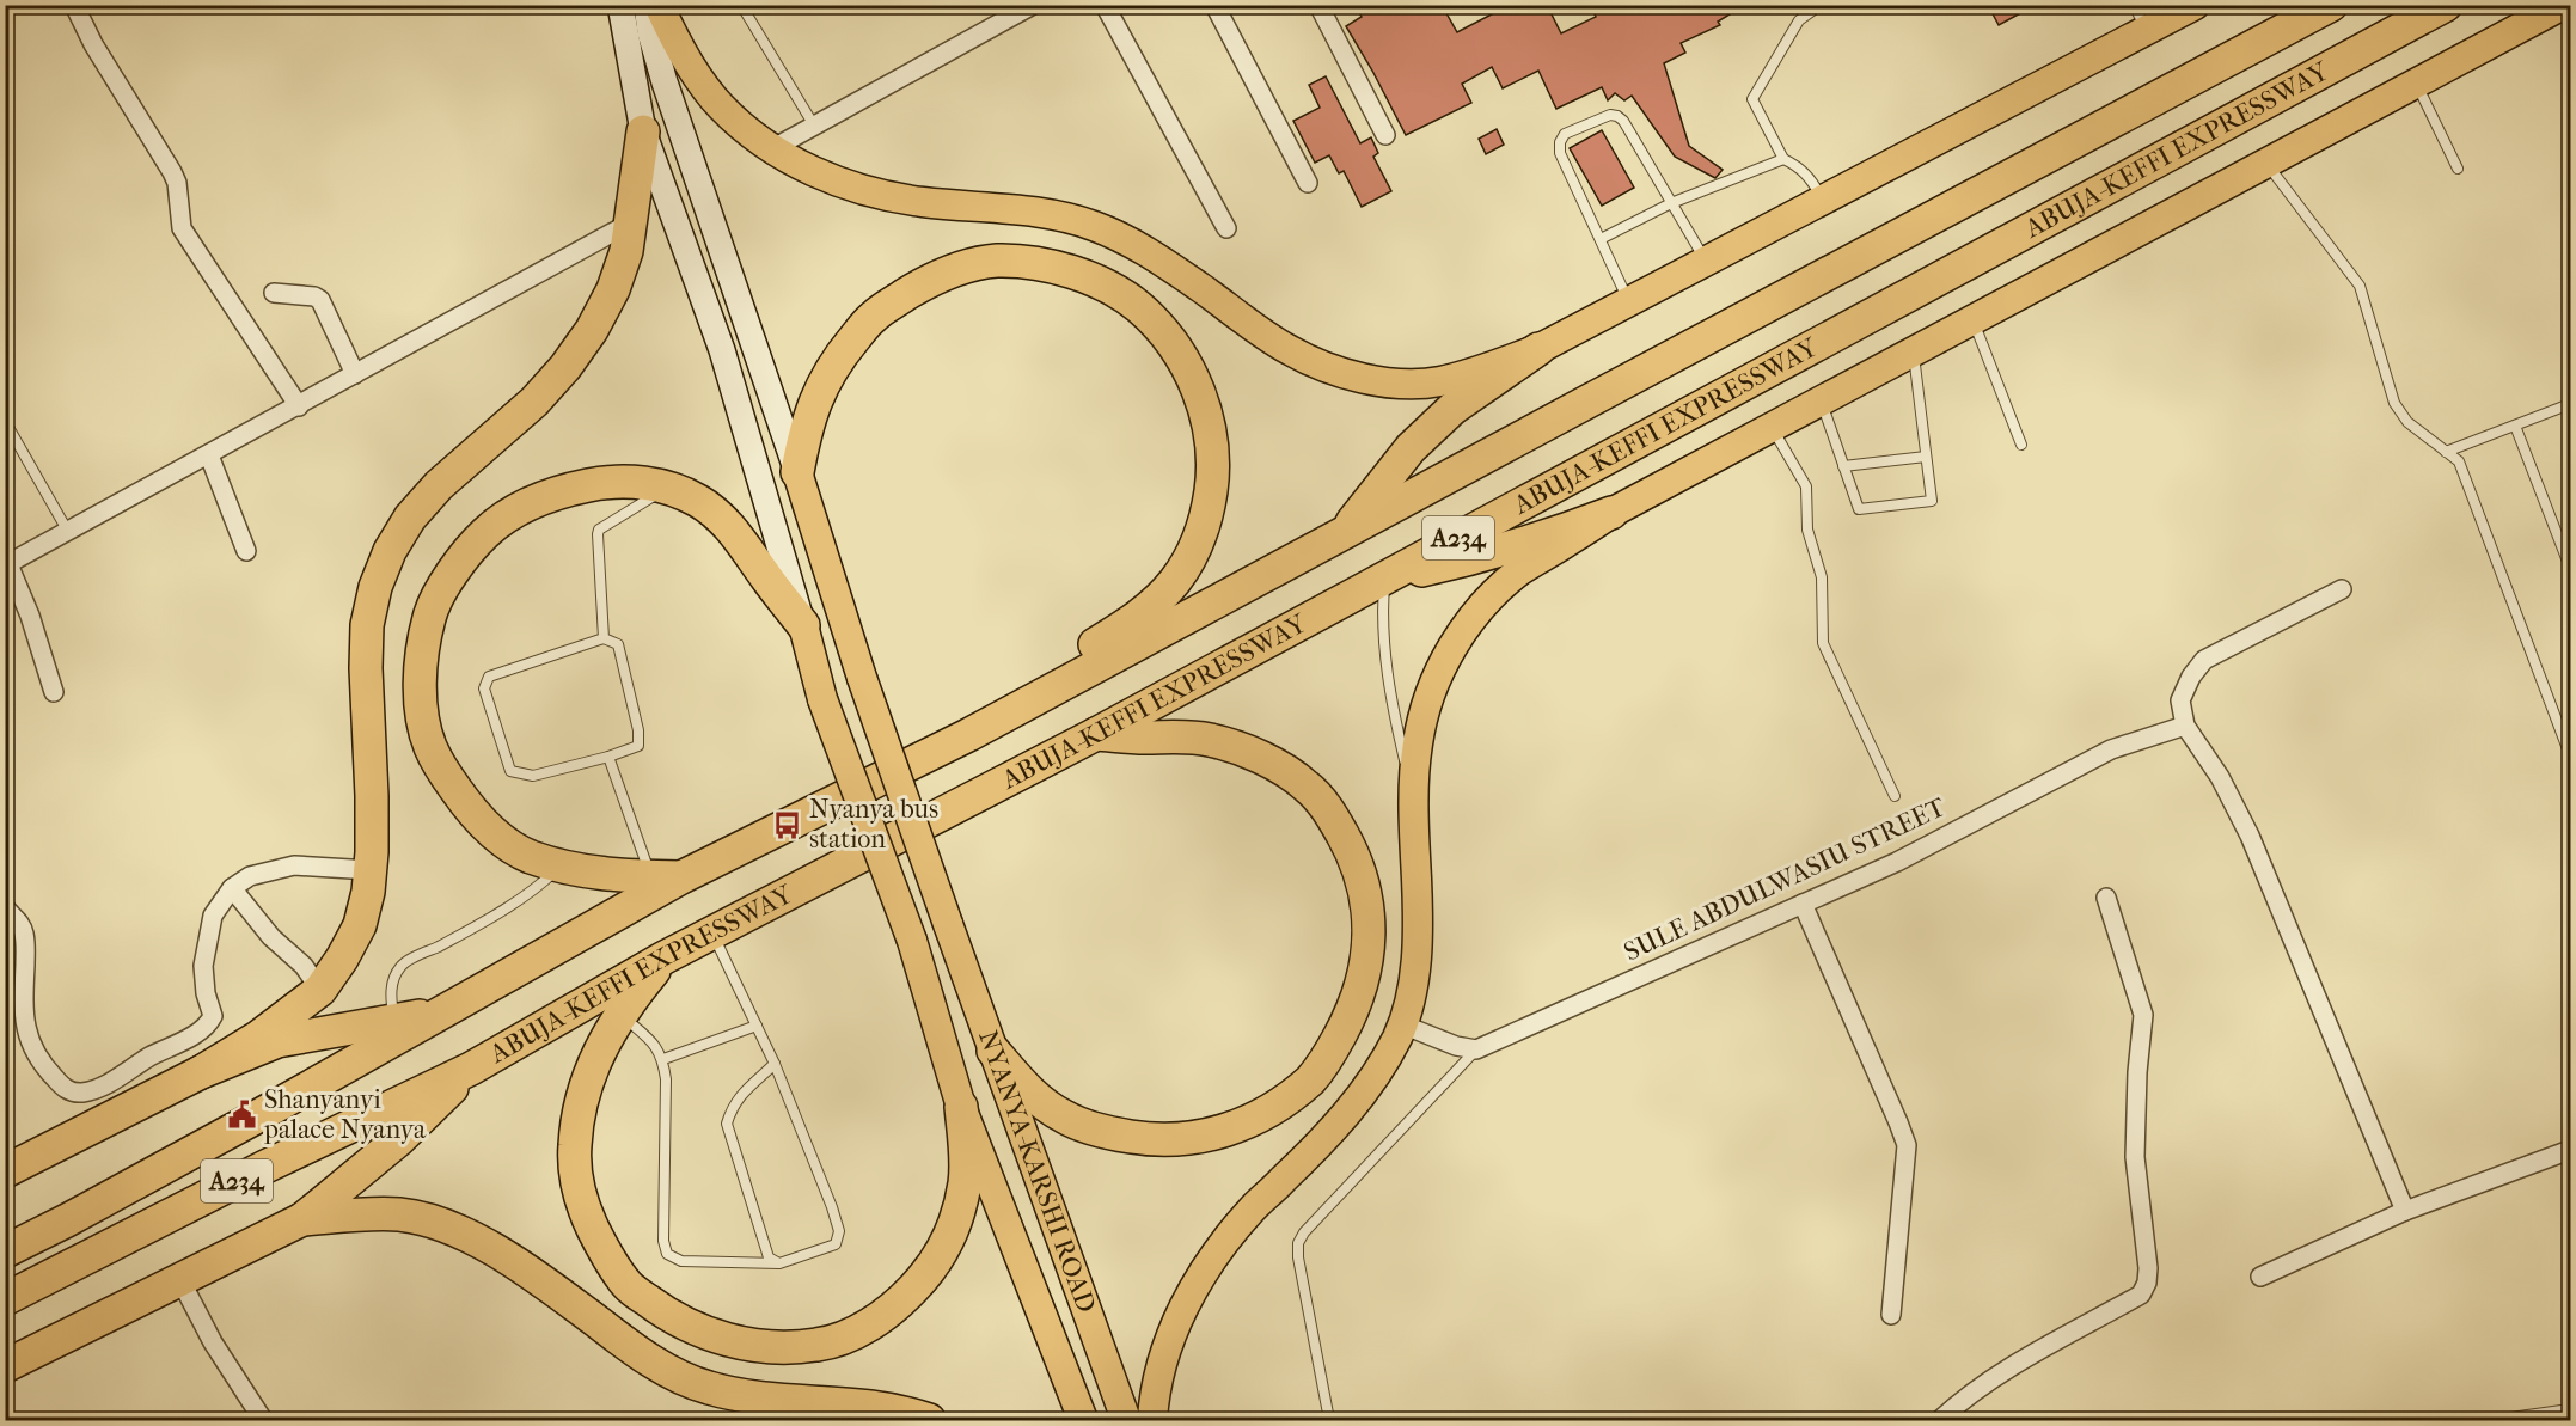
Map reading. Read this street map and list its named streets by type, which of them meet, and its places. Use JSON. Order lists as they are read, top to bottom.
{
  "streets": {
    "highway": ["ABUJA-KEFFI EXPRESSWAY", "A234"],
    "main road": ["NYANYA-KARSHI ROAD"],
    "street": ["SULE ABDULWASIU STREET"]
  },
  "places": {
    "bus stop": ["Nyanya bus station"],
    "public building": ["Shanyanyi palace Nyanya"]
  }
}
